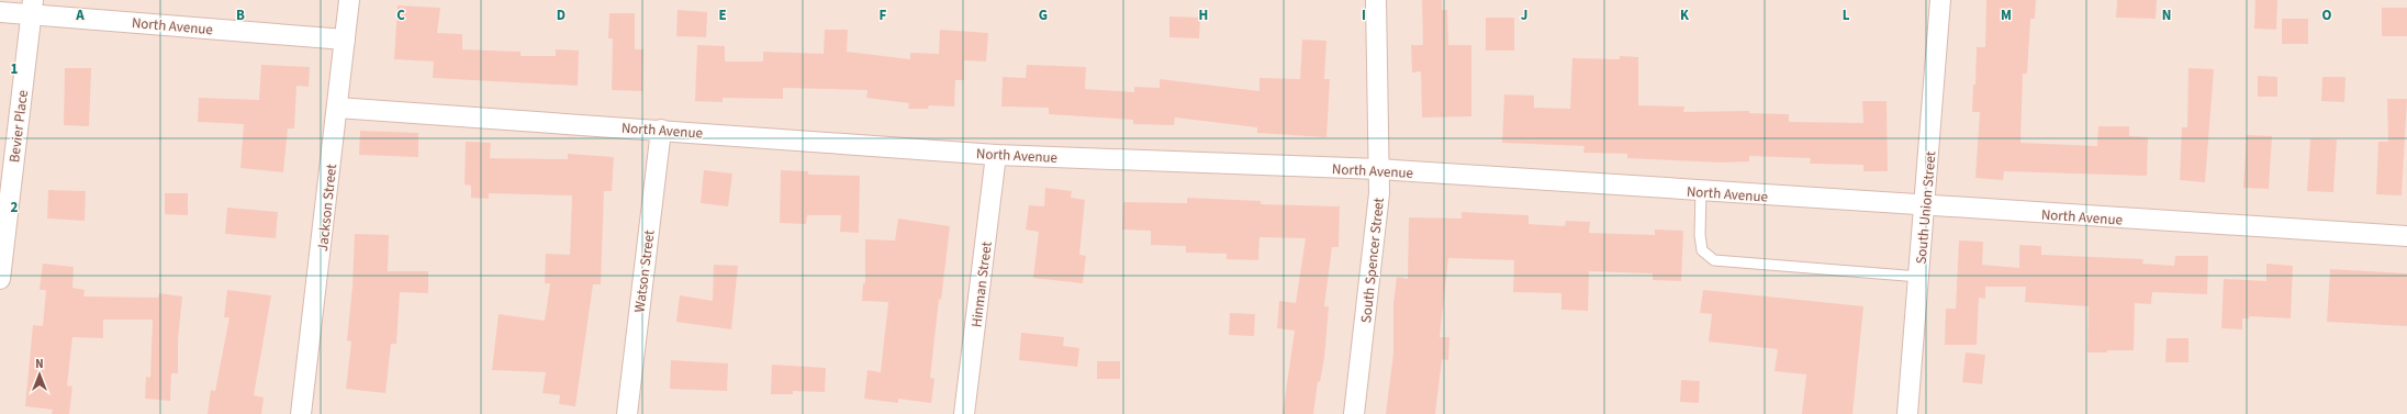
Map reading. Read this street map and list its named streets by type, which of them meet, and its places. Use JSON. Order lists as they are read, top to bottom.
{
  "streets": {
    "street": [
      "North Avenue",
      "Bevier Place",
      "Jackson Street",
      "South Union Street",
      "South Spencer Street",
      "Watson Street",
      "Hinman Street"
    ]
  },
  "crossings": [
    ["North Avenue", "Bevier Place"],
    ["North Avenue", "Jackson Street"],
    ["North Avenue", "South Union Street"],
    ["North Avenue", "South Spencer Street"],
    ["North Avenue", "Watson Street"],
    ["North Avenue", "Hinman Street"]
  ],
  "north": "top",
  "grid": {
    "columns": [
      "A",
      "B",
      "C",
      "D",
      "E",
      "F",
      "G",
      "H",
      "I",
      "J",
      "K",
      "L",
      "M",
      "N",
      "O"
    ],
    "rows": ["1", "2"]
  }
}
